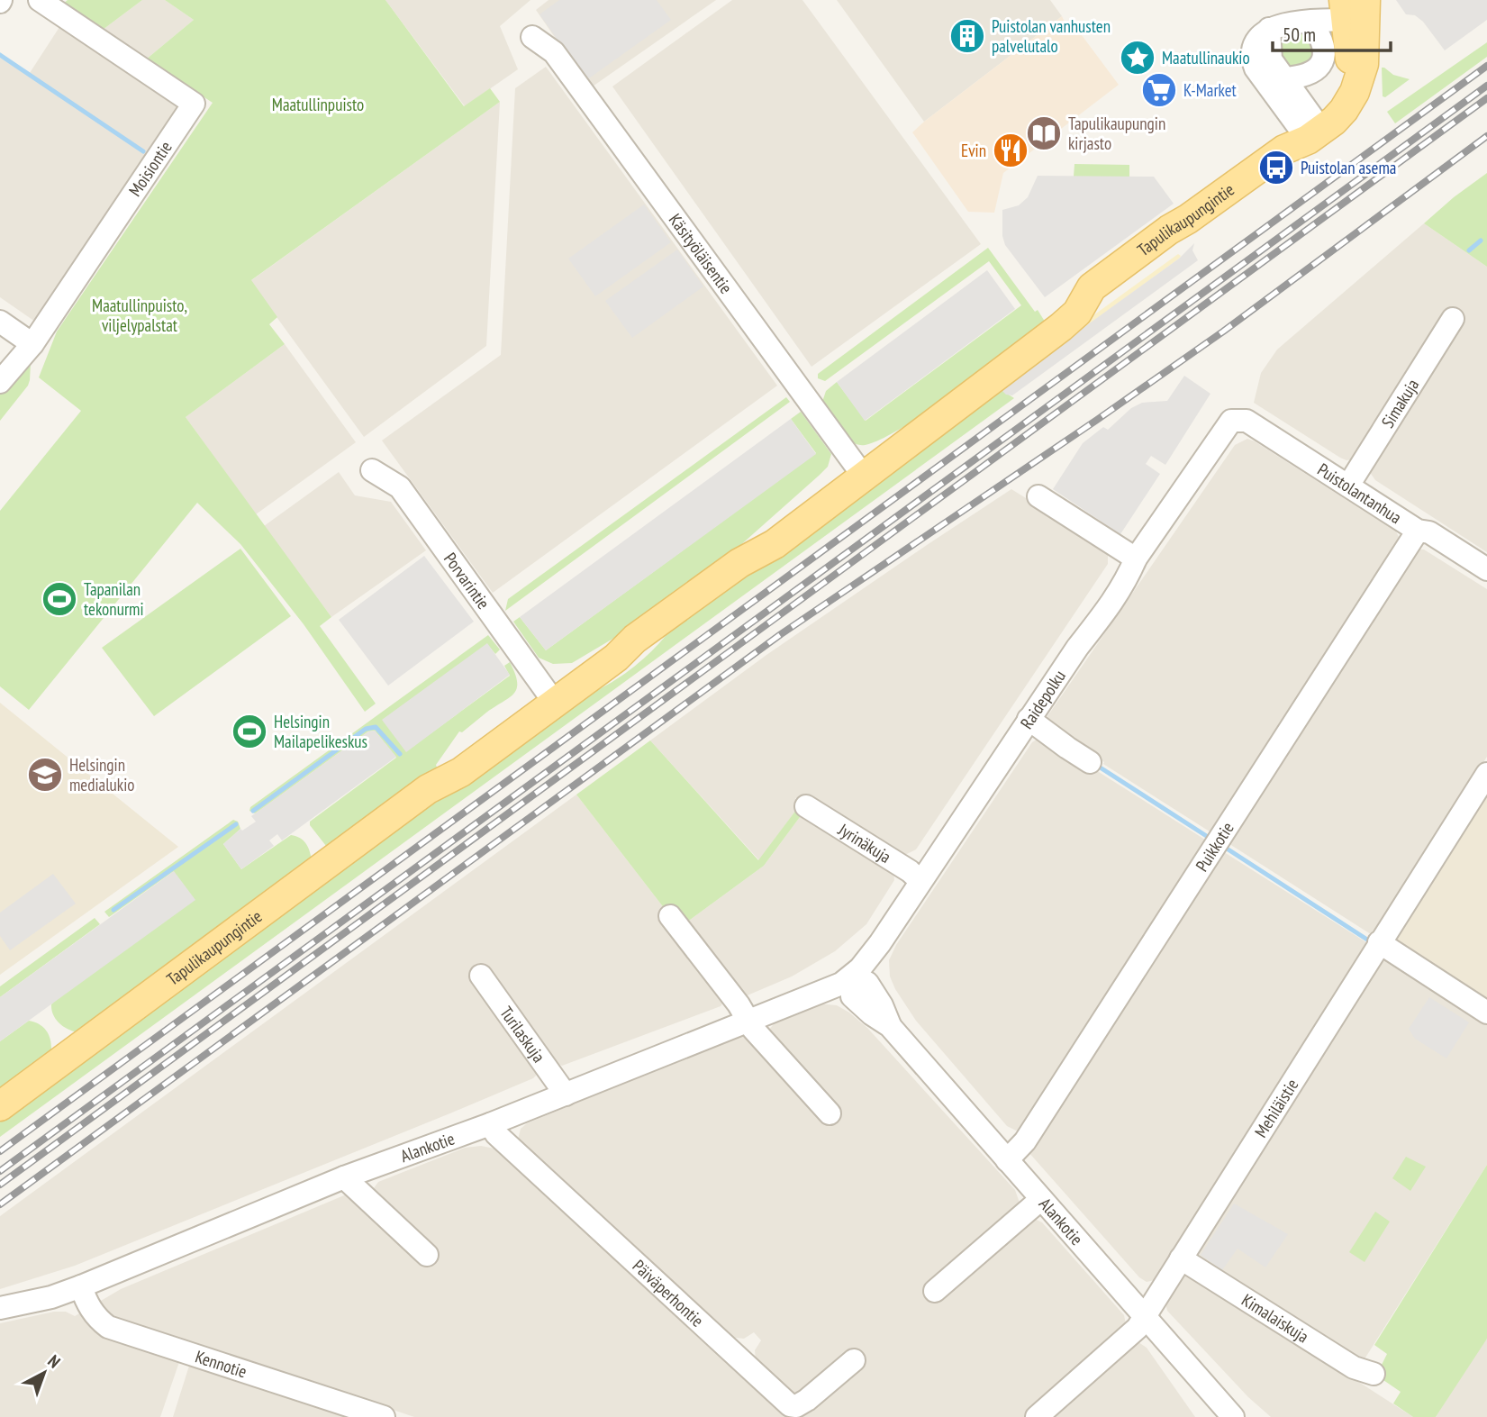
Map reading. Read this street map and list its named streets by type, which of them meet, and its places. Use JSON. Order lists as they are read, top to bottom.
{
  "streets": {
    "main road": ["Tapulikaupungintie"],
    "street": [
      "Moisiontie",
      "Käsityöläisentie",
      "Simakuja",
      "Puistolantanhua",
      "Porvarintie",
      "Raidepolku",
      "Jyrinäkuja",
      "Puikkotie",
      "Turilaskuja",
      "Mehiläistie",
      "Alankotie",
      "Päiväperhontie",
      "Kimalaiskuja",
      "Kennotie"
    ]
  },
  "crossings": [
    ["Tapulikaupungintie", "Käsityöläisentie"],
    ["Tapulikaupungintie", "Porvarintie"],
    ["Simakuja", "Puistolantanhua"],
    ["Puistolantanhua", "Raidepolku"],
    ["Puistolantanhua", "Puikkotie"],
    ["Raidepolku", "Jyrinäkuja"],
    ["Raidepolku", "Alankotie"],
    ["Puikkotie", "Alankotie"],
    ["Turilaskuja", "Alankotie"],
    ["Mehiläistie", "Alankotie"],
    ["Mehiläistie", "Kimalaiskuja"],
    ["Alankotie", "Päiväperhontie"],
    ["Alankotie", "Kennotie"]
  ],
  "parks": ["Maatullinpuisto", "Maatullinpuisto, viljelypalstat"],
  "places": {
    "building": ["Puistolan vanhusten palvelutalo"],
    "place": ["Maatullinaukio"],
    "supermarket": ["K-Market"],
    "library": ["Tapulikaupungin kirjasto"],
    "restaurant": ["Evin"],
    "bus stop": ["Puistolan asema"],
    "sports": ["Tapanilan tekonurmi", "Helsingin Mailapelikeskus"],
    "school or university": ["Helsingin medialukio"]
  },
  "scale_bar": "50 m",
  "north": "top right"
}
